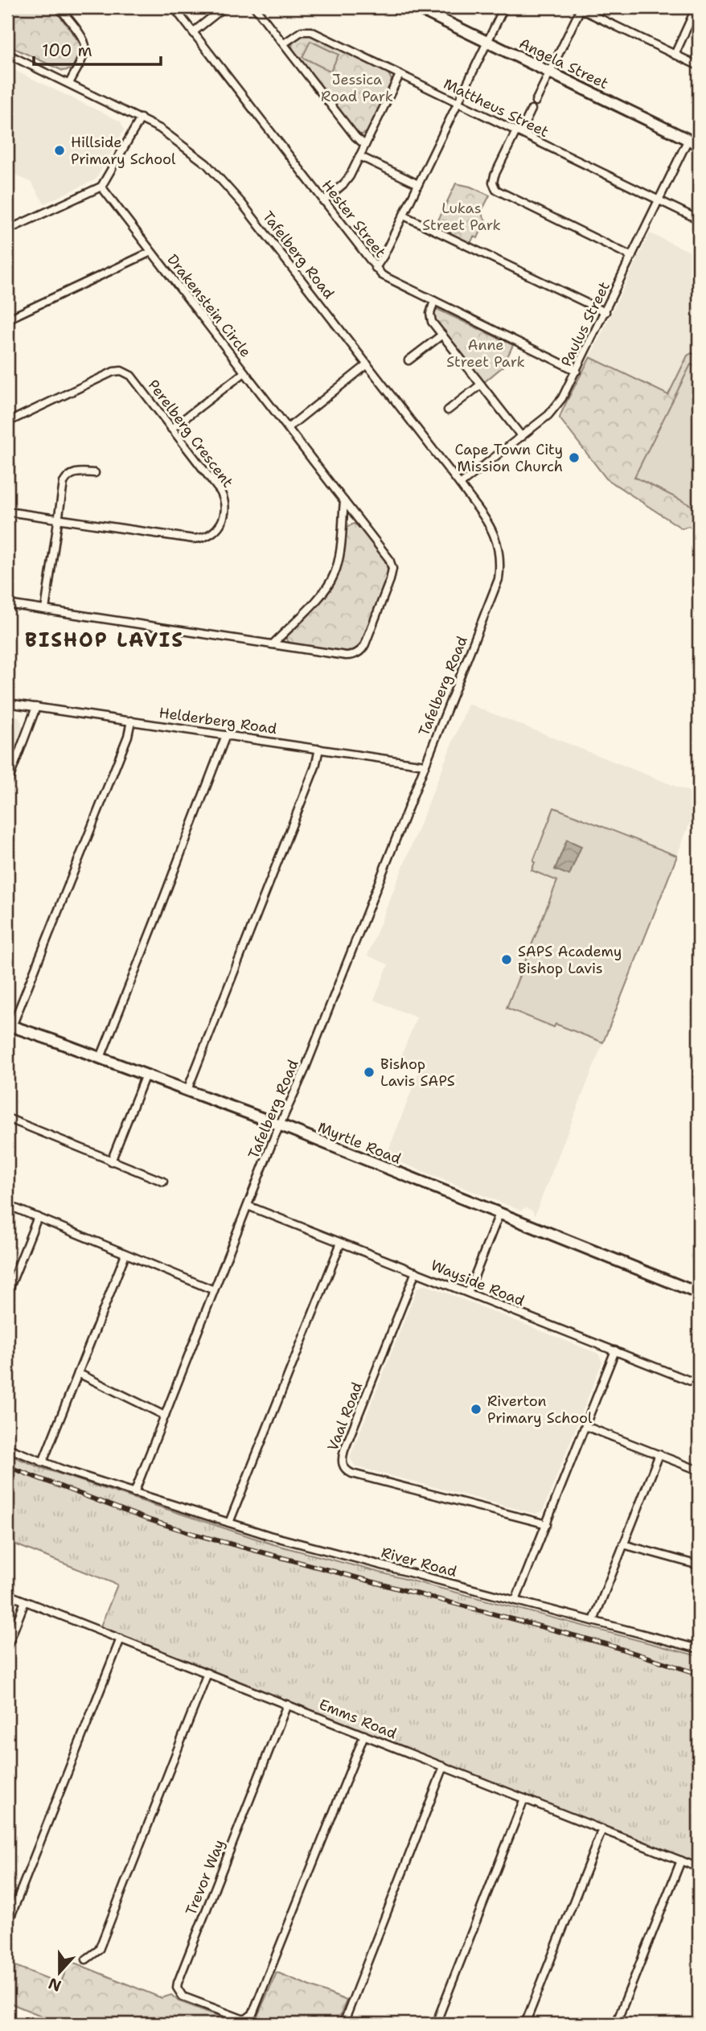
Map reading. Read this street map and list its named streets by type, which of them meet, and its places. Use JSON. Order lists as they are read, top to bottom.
{
  "streets": {
    "street": [
      "Angela Street",
      "Mattheus Street",
      "Hester Street",
      "Tafelberg Road",
      "Drakenstein Circle",
      "Paulus Street",
      "Perelberg Crescent",
      "Helderberg Road",
      "Myrtle Road",
      "Wayside Road",
      "Vaal Road",
      "River Road",
      "Emms Road",
      "Trevor Way"
    ]
  },
  "crossings": [
    ["Angela Street", "Paulus Street"],
    ["Mattheus Street", "Paulus Street"],
    ["Hester Street", "Paulus Street"],
    ["Tafelberg Road", "Paulus Street"],
    ["Tafelberg Road", "Helderberg Road"],
    ["Tafelberg Road", "Myrtle Road"],
    ["Tafelberg Road", "Wayside Road"],
    ["Tafelberg Road", "River Road"],
    ["Wayside Road", "Vaal Road"],
    ["Emms Road", "Trevor Way"]
  ],
  "districts": ["BISHOP LAVIS"],
  "parks": ["Jessica Road Park", "Lukas Street Park", "Anne Street Park"],
  "places": [
    "Hillside Primary School",
    "Cape Town City Mission Church",
    "SAPS Academy Bishop Lavis",
    "Bishop Lavis SAPS",
    "Riverton Primary School"
  ],
  "scale_bar": "100 m",
  "north": "bottom"
}
